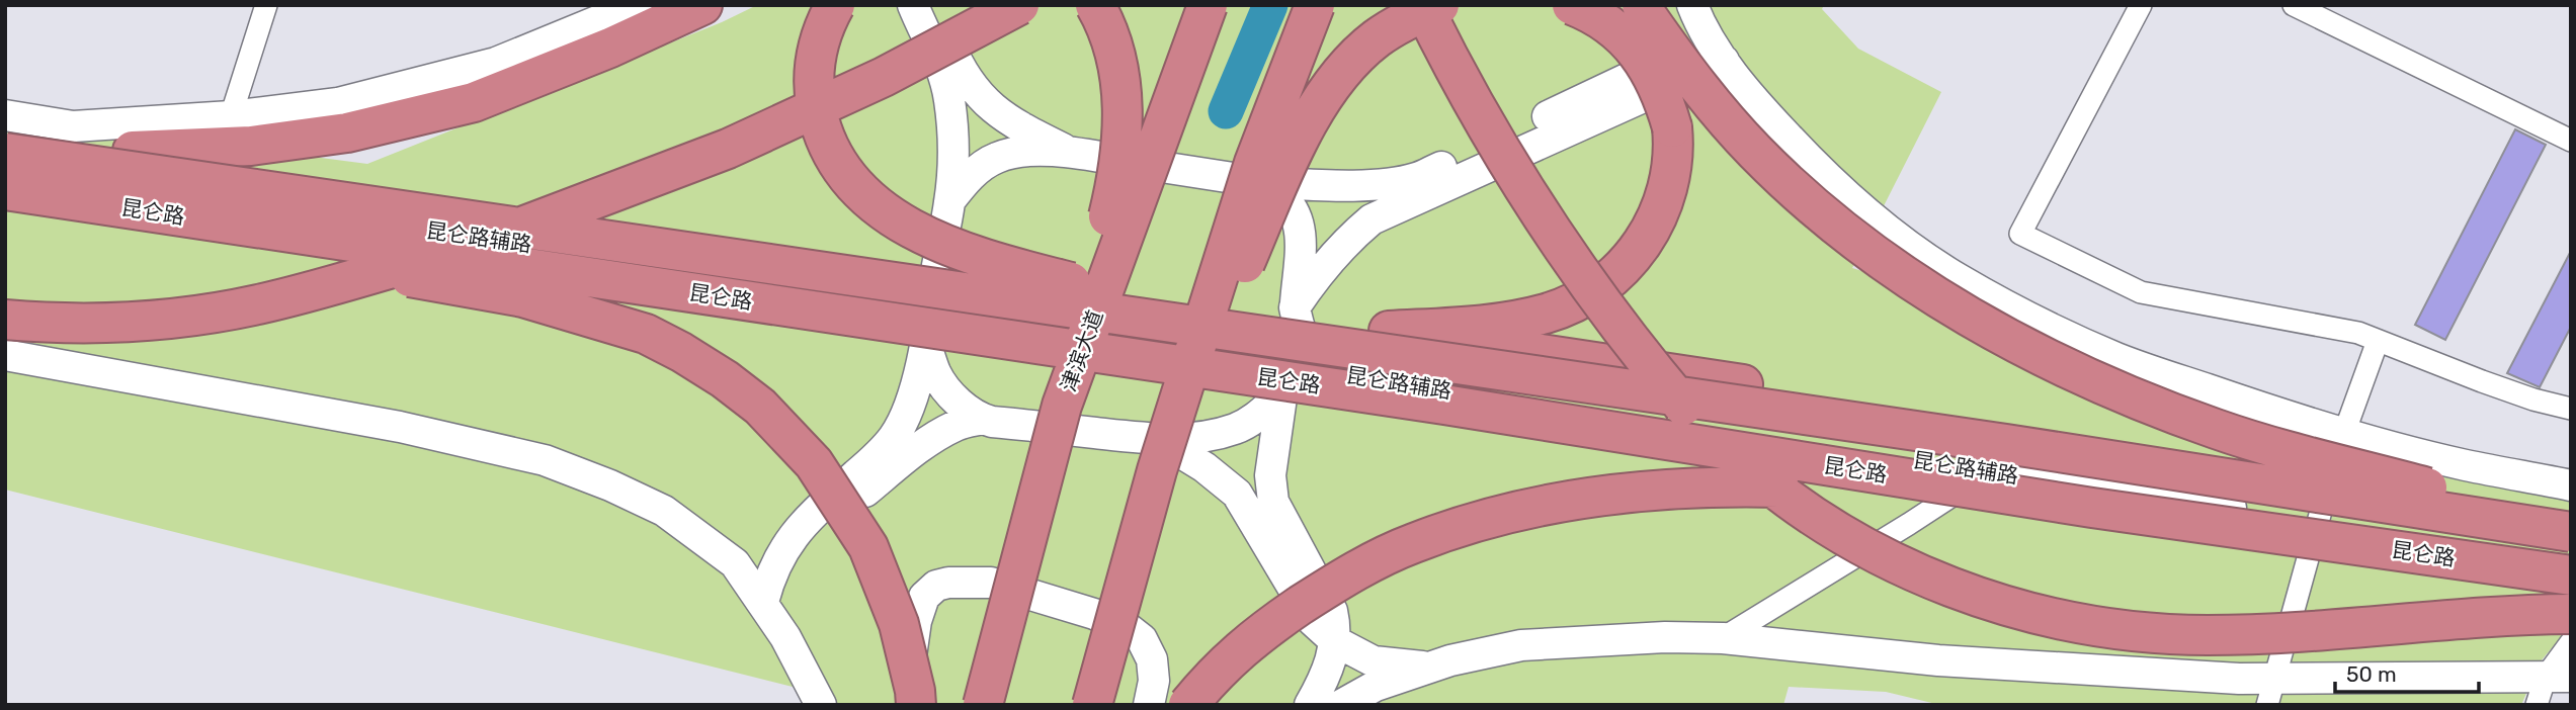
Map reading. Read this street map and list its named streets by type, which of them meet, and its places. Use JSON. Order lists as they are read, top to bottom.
{
  "streets": {
    "highway": ["昆仑路", "津滨大道"],
    "main road": ["昆仑路辅路"]
  },
  "scale_bar": "50 m"
}
